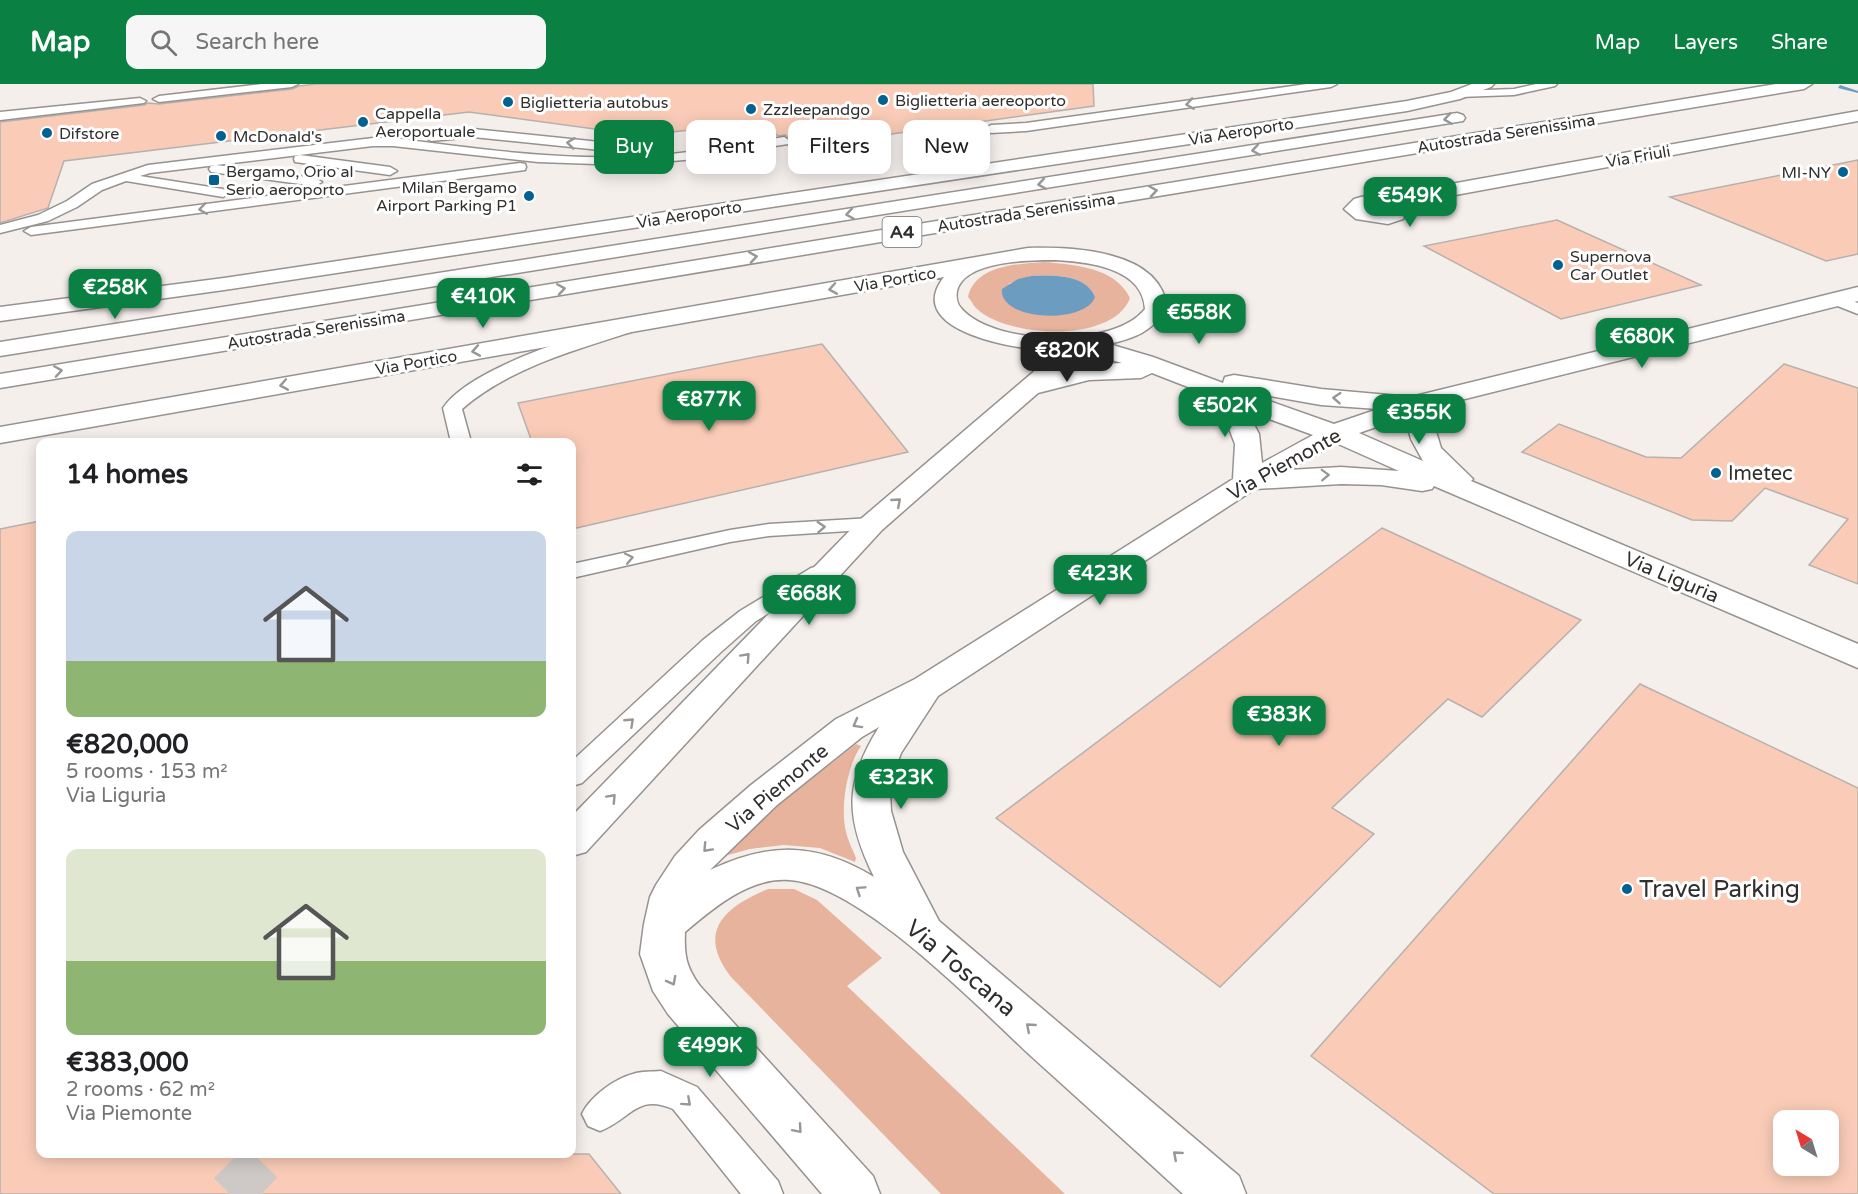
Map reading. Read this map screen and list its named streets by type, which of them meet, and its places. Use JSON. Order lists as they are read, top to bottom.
{
  "streets": {
    "main road": [
      "Via Aeroporto",
      "Autostrada Serenissima",
      "Via Friuli",
      "A4",
      "Via Portico",
      "Via Piemonte",
      "Via Liguria",
      "Via Toscana"
    ]
  },
  "crossings": [
    ["Via Aeroporto", "Autostrada Serenissima"],
    ["Via Portico", "Via Liguria"],
    ["Via Piemonte", "Via Liguria"],
    ["Via Piemonte", "Via Toscana"]
  ],
  "one_way": ["Via Portico", "Via Toscana"],
  "places": {
    "other": [
      "Biglietteria aereoporto",
      "Biglietteria autobus",
      "Zzzleepandgo",
      "Cappella Aeroportuale",
      "Difstore",
      "McDonald's",
      "MI-NY",
      "Milan Bergamo Airport Parking P1",
      "Supernova Car Outlet",
      "Imetec",
      "Travel Parking"
    ],
    "transit": ["Bergamo, Orio al Serio aeroporto"]
  },
  "north": "top left",
  "page": {
    "header": "Map",
    "search": "Search here",
    "nav": ["Map", "Layers", "Share"],
    "chip": [
      "Buy",
      "Rent",
      "Filters",
      "New"
    ],
    "price": [
      "€549K",
      "€258K",
      "€410K",
      "€558K",
      "€680K",
      "€820K",
      "€877K",
      "€502K",
      "€355K",
      "€423K",
      "€668K",
      "€383K",
      "€323K",
      "€499K"
    ],
    "heading": "14 homes",
    "list": [
      {
        "name": "€820,000",
        "note": "5 rooms · 153 m² · Via Liguria"
      },
      {
        "name": "€383,000",
        "note": "2 rooms · 62 m² · Via Piemonte"
      }
    ]
  }
}
